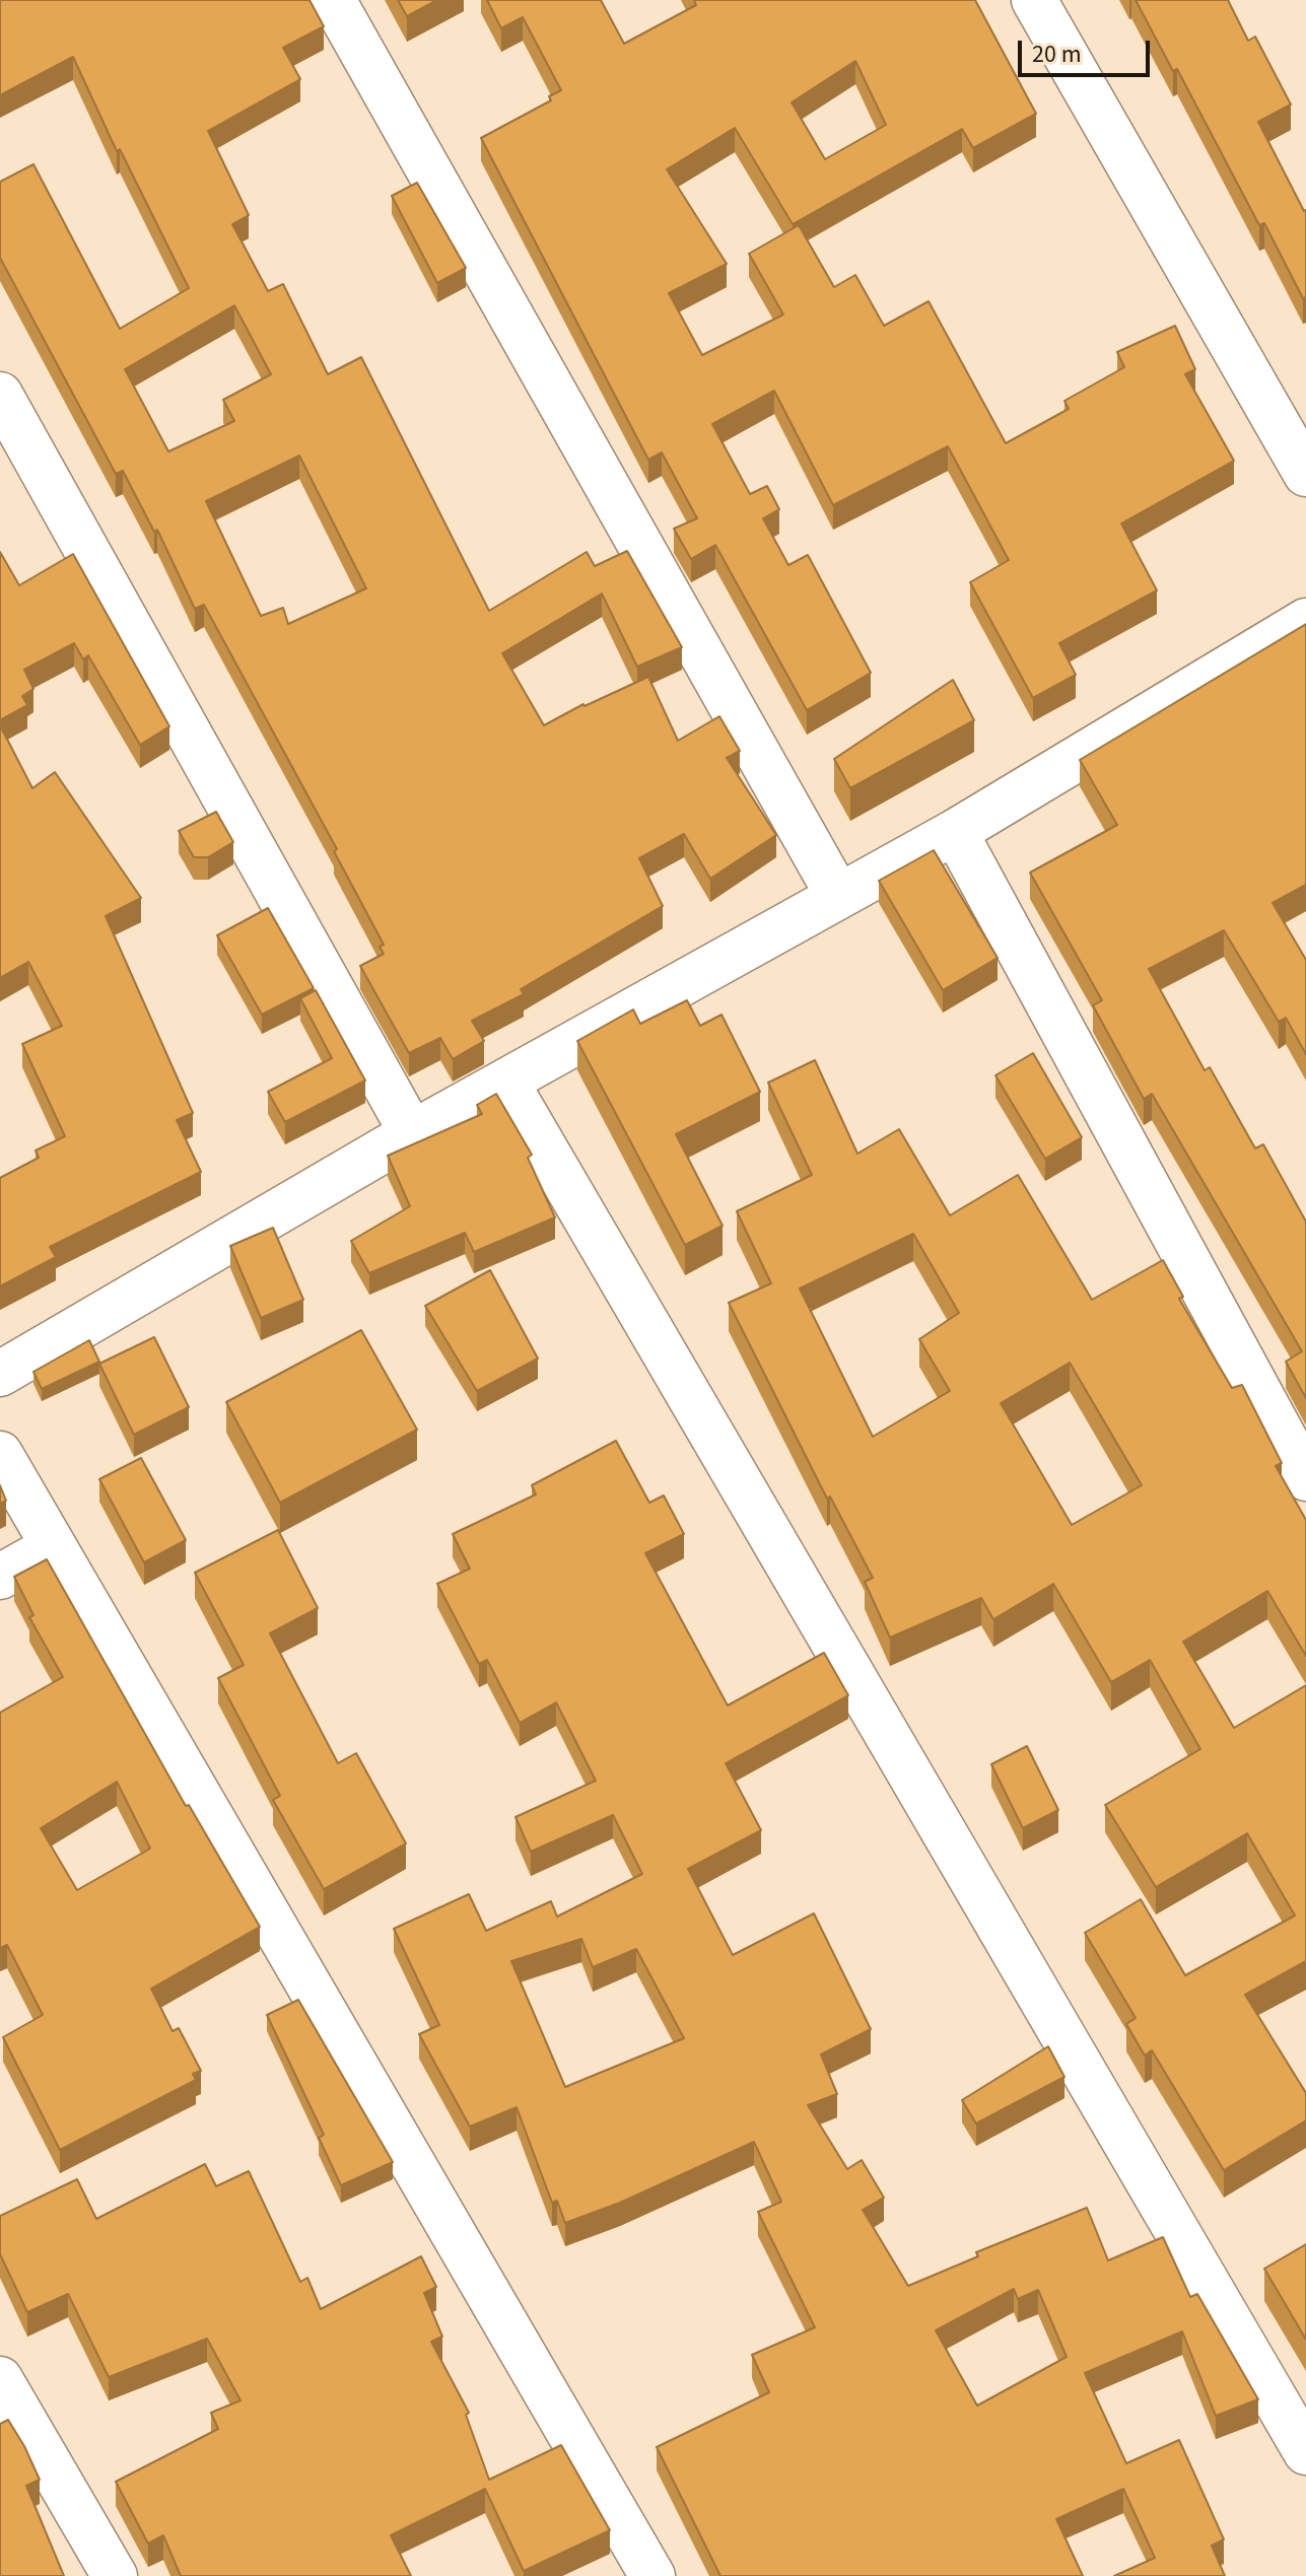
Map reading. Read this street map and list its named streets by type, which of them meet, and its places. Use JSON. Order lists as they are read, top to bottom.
{
  "scale_bar": "20 m"
}
